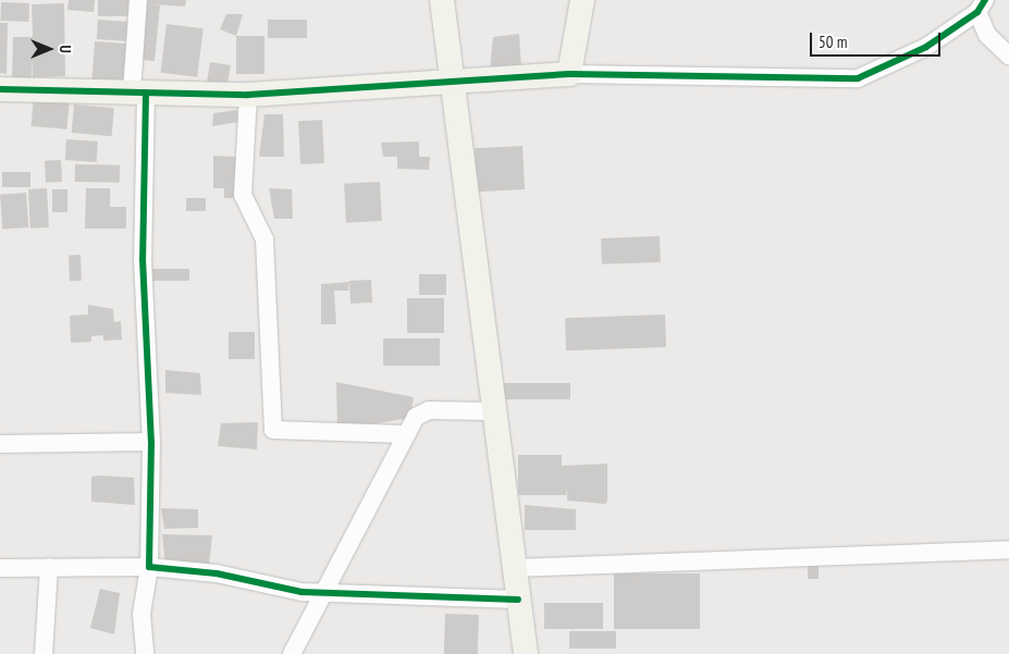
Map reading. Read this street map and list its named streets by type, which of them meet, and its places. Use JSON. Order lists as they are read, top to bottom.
{
  "scale_bar": "50 m",
  "north": "right"
}
